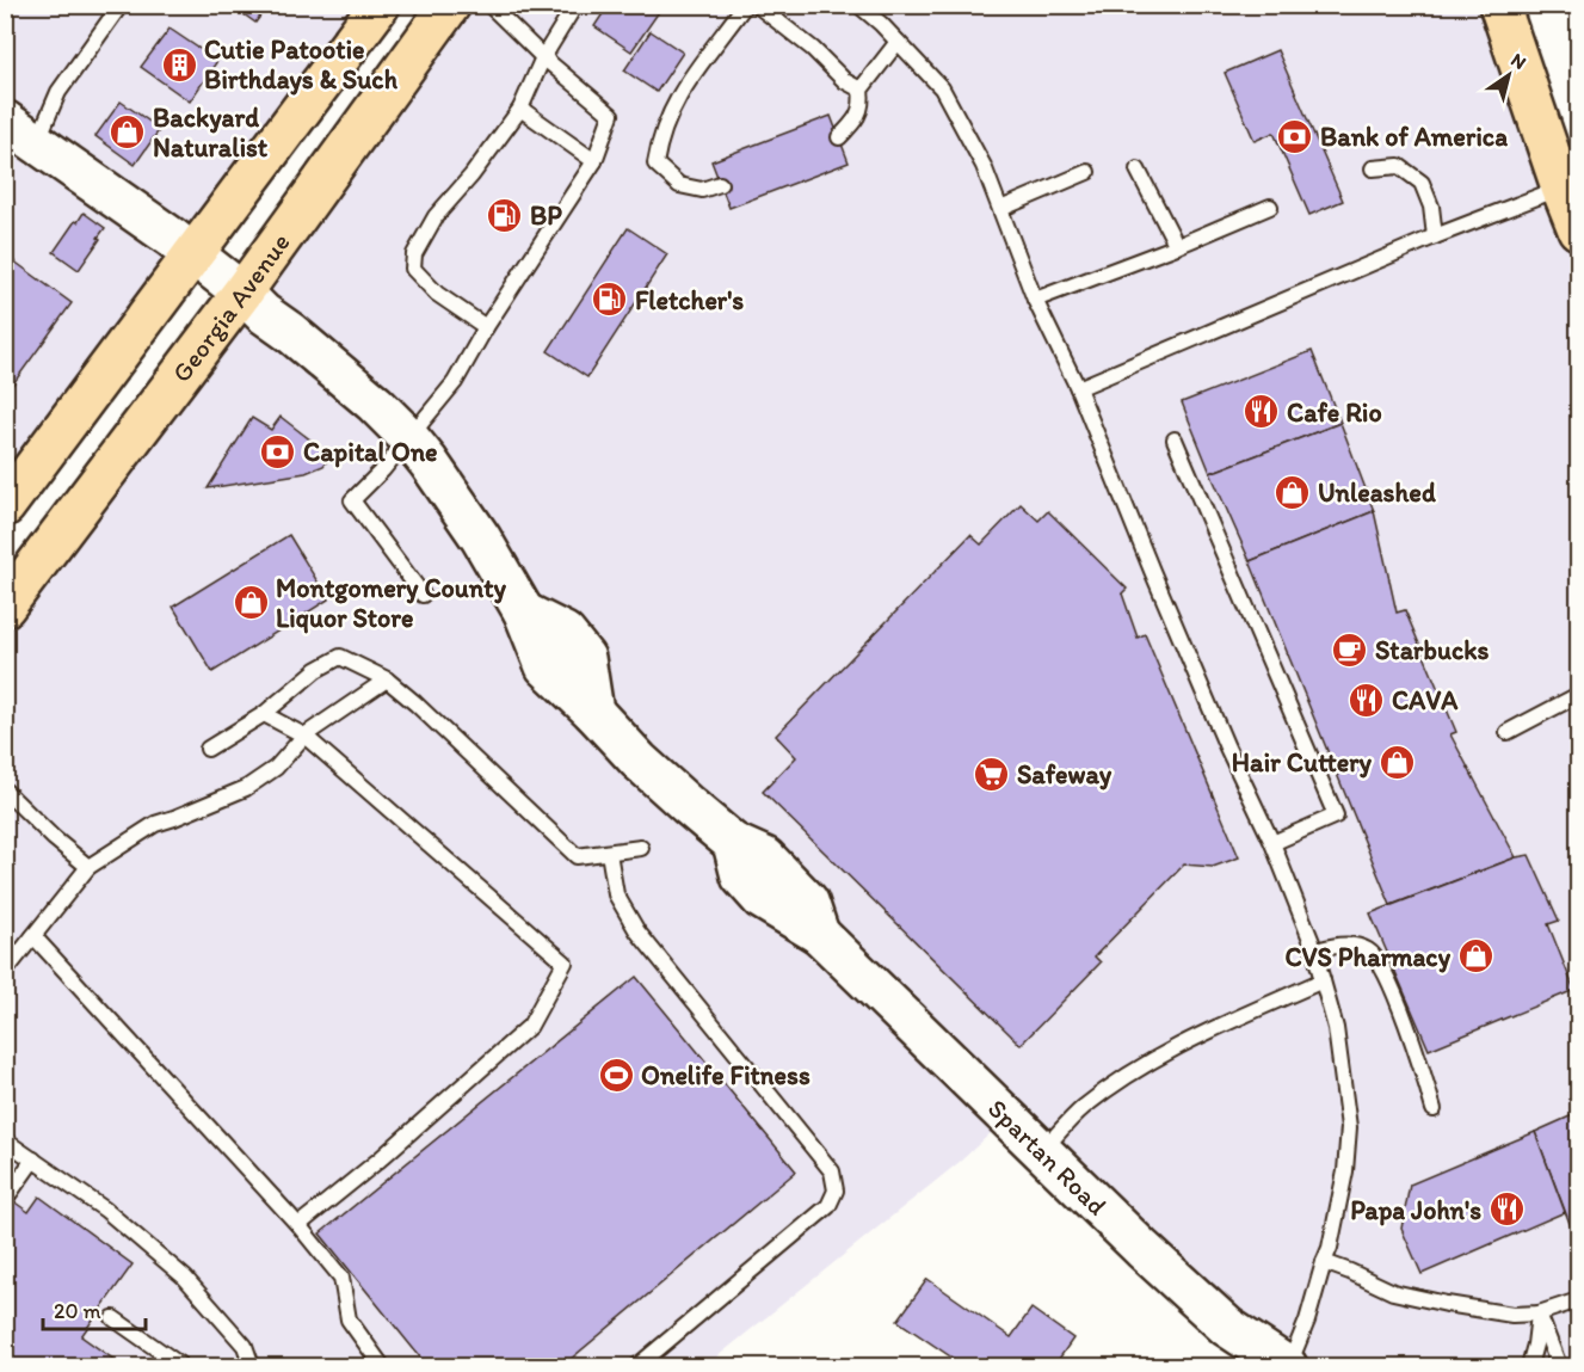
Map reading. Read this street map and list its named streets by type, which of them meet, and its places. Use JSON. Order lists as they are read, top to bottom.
{
  "streets": {
    "main road": ["Georgia Avenue"],
    "street": ["Spartan Road"]
  },
  "crossings": [
    ["Georgia Avenue", "Spartan Road"]
  ],
  "places": {
    "building": ["Cutie Patootie Birthdays & Such"],
    "shop": [
      "Backyard Naturalist",
      "Unleashed",
      "Montgomery County Liquor Store",
      "Hair Cuttery",
      "CVS Pharmacy"
    ],
    "bank": ["Bank of America", "Capital One"],
    "fuel station": ["BP", "Fletcher's"],
    "restaurant": ["Cafe Rio", "CAVA", "Papa John's"],
    "cafe": ["Starbucks"],
    "supermarket": ["Safeway"],
    "sports": ["Onelife Fitness"]
  },
  "scale_bar": "20 m",
  "north": "top right"
}
